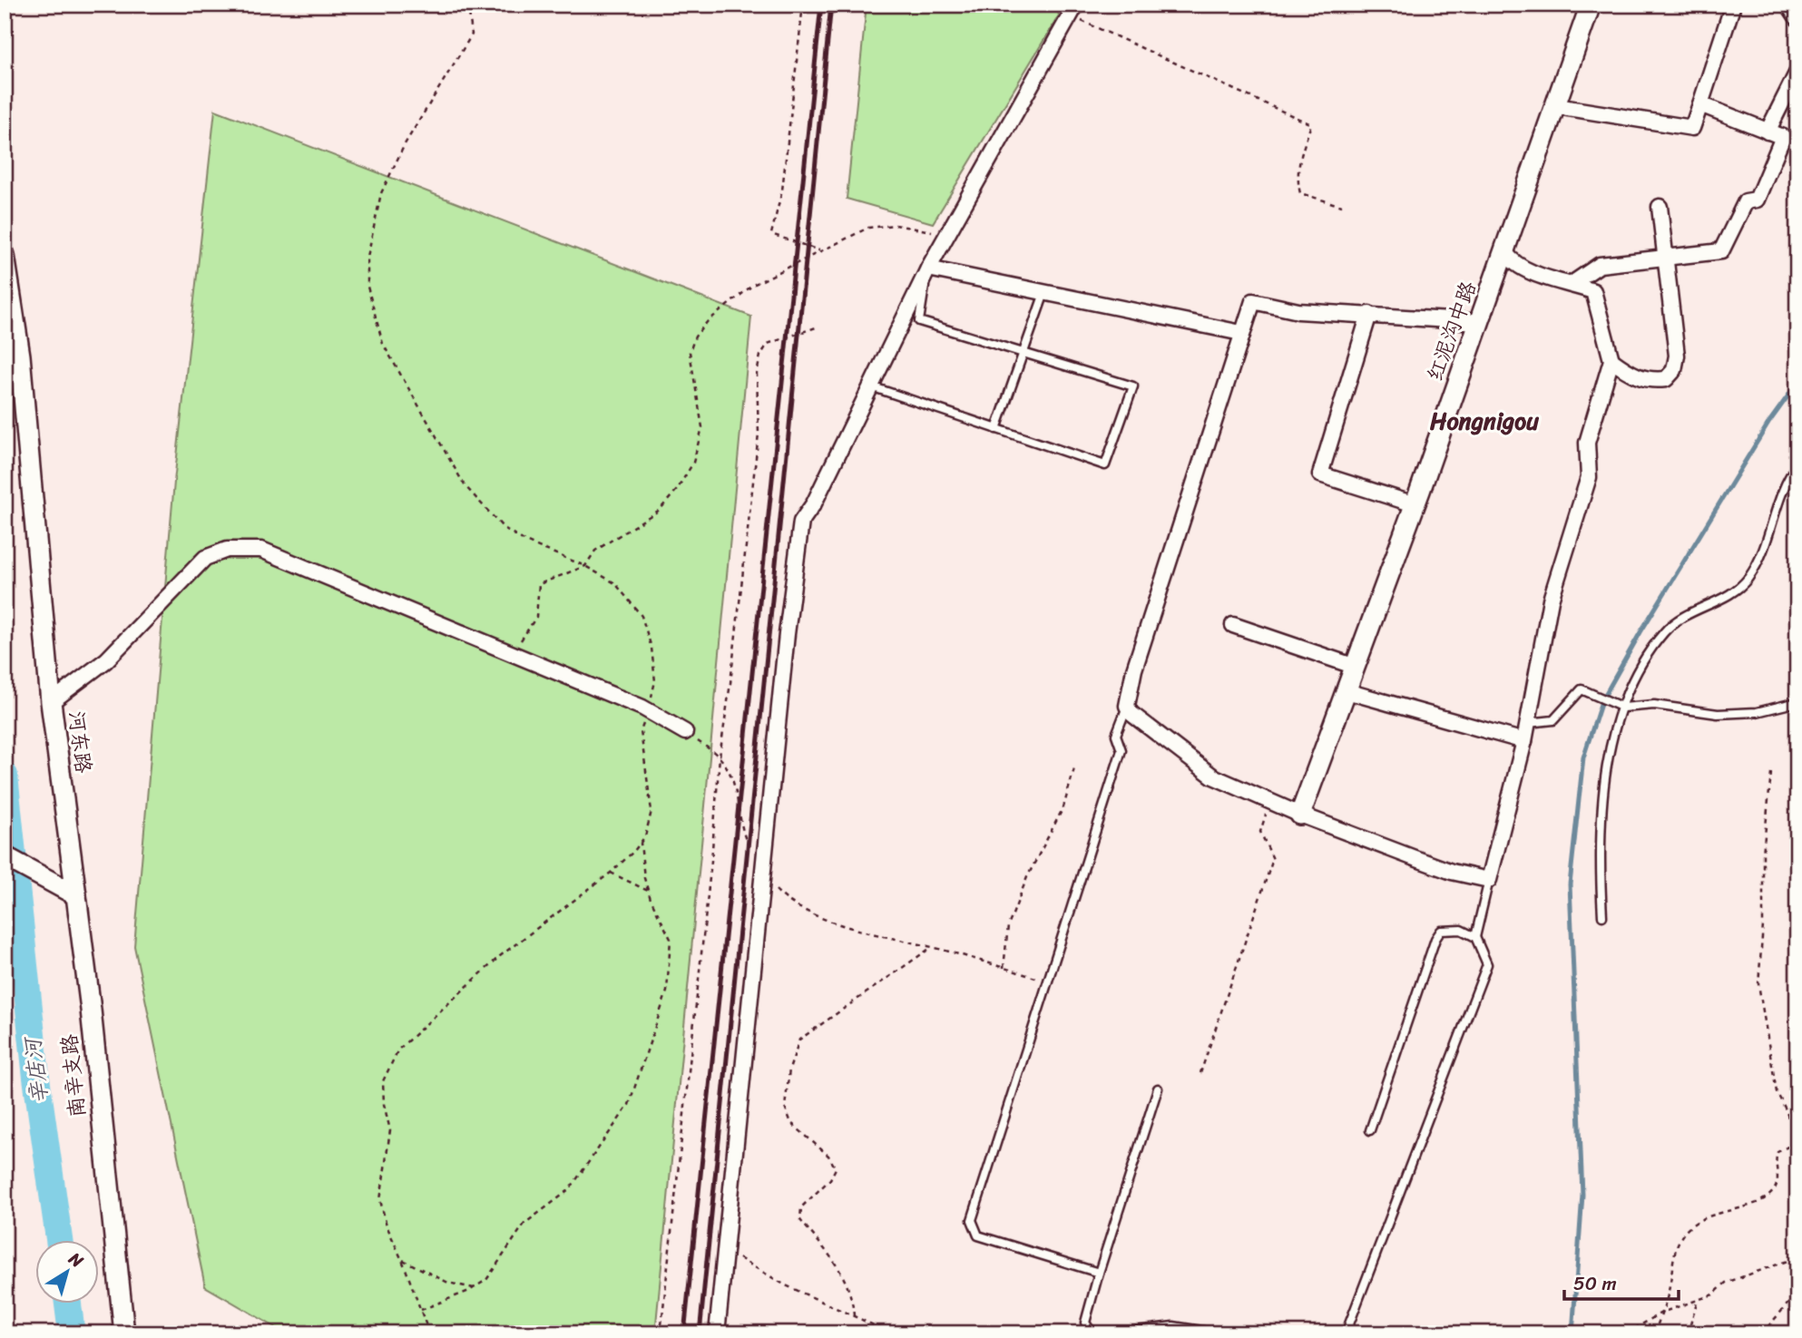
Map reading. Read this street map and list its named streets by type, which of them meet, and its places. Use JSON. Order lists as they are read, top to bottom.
{
  "streets": {
    "street": ["红泥沟中路", "河东路", "南辛支路"]
  },
  "crossings": [
    ["河东路", "南辛支路"]
  ],
  "districts": ["Hongnigou"],
  "water": ["辛店河"],
  "scale_bar": "50 m",
  "north": "top right"
}
